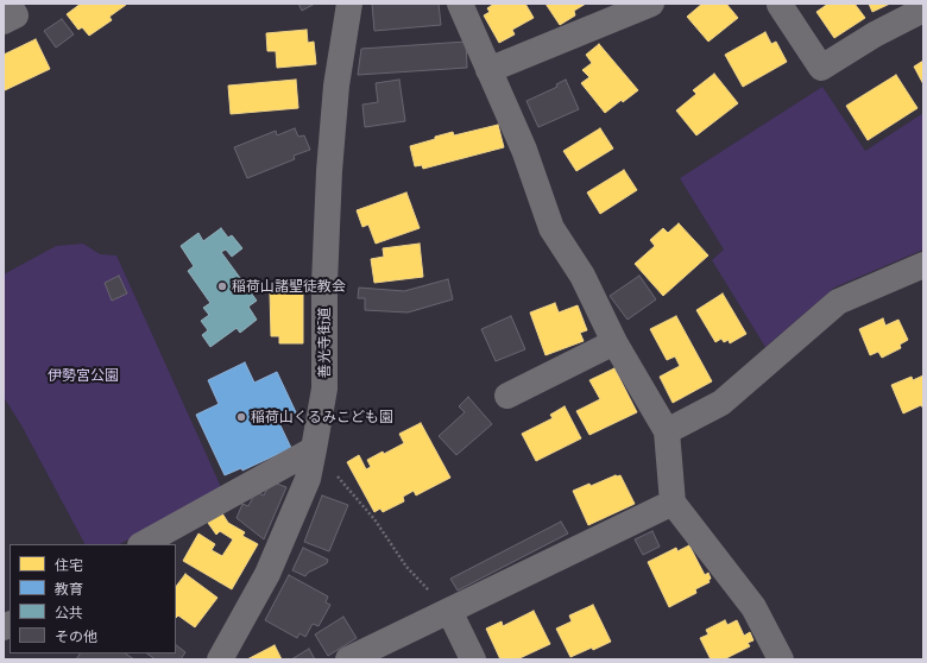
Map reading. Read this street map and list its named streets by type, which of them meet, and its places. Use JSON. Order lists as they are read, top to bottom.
{
  "streets": {
    "street": ["善光寺街道"]
  },
  "parks": ["伊勢宮公園"],
  "places": ["稲荷山諸聖徒教会", "稲荷山くるみこども園"],
  "legend": [
    "住宅",
    "教育",
    "公共",
    "その他"
  ]
}
